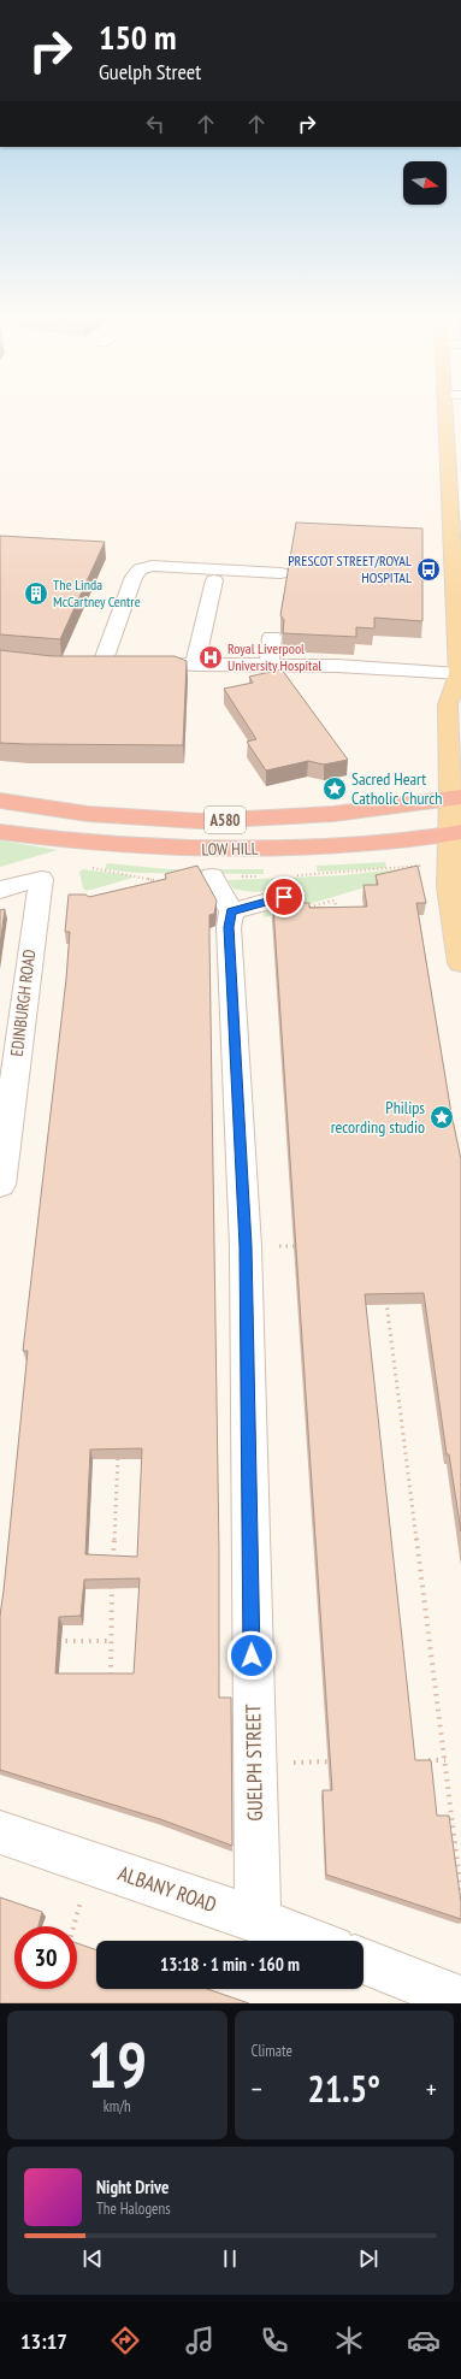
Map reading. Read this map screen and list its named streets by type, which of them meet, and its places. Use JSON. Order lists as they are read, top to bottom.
{
  "streets": {
    "highway": ["A580", "LOW HILL"],
    "street": ["EDINBURGH ROAD", "GUELPH STREET", "ALBANY ROAD"]
  },
  "crossings": [
    ["GUELPH STREET", "ALBANY ROAD"]
  ],
  "places": {
    "bus stop": ["PRESCOT STREET/ROYAL HOSPITAL"],
    "building": ["The Linda McCartney Centre"],
    "hospital": ["Royal Liverpool University Hospital"],
    "place": ["Sacred Heart Catholic Church", "Philips recording studio"]
  },
  "north": "right",
  "page": {
    "turn": ["150 m", "Guelph Street"],
    "limit": "30",
    "trip": "13:18 · 1 min · 160 m",
    "tile": [
      ["19", "km/h"],
      "Climate"
    ],
    "heat": ["−", "21.5°", "+"],
    "song": ["Night Drive", "The Halogens"],
    "tabs": "13:17"
  }
}
